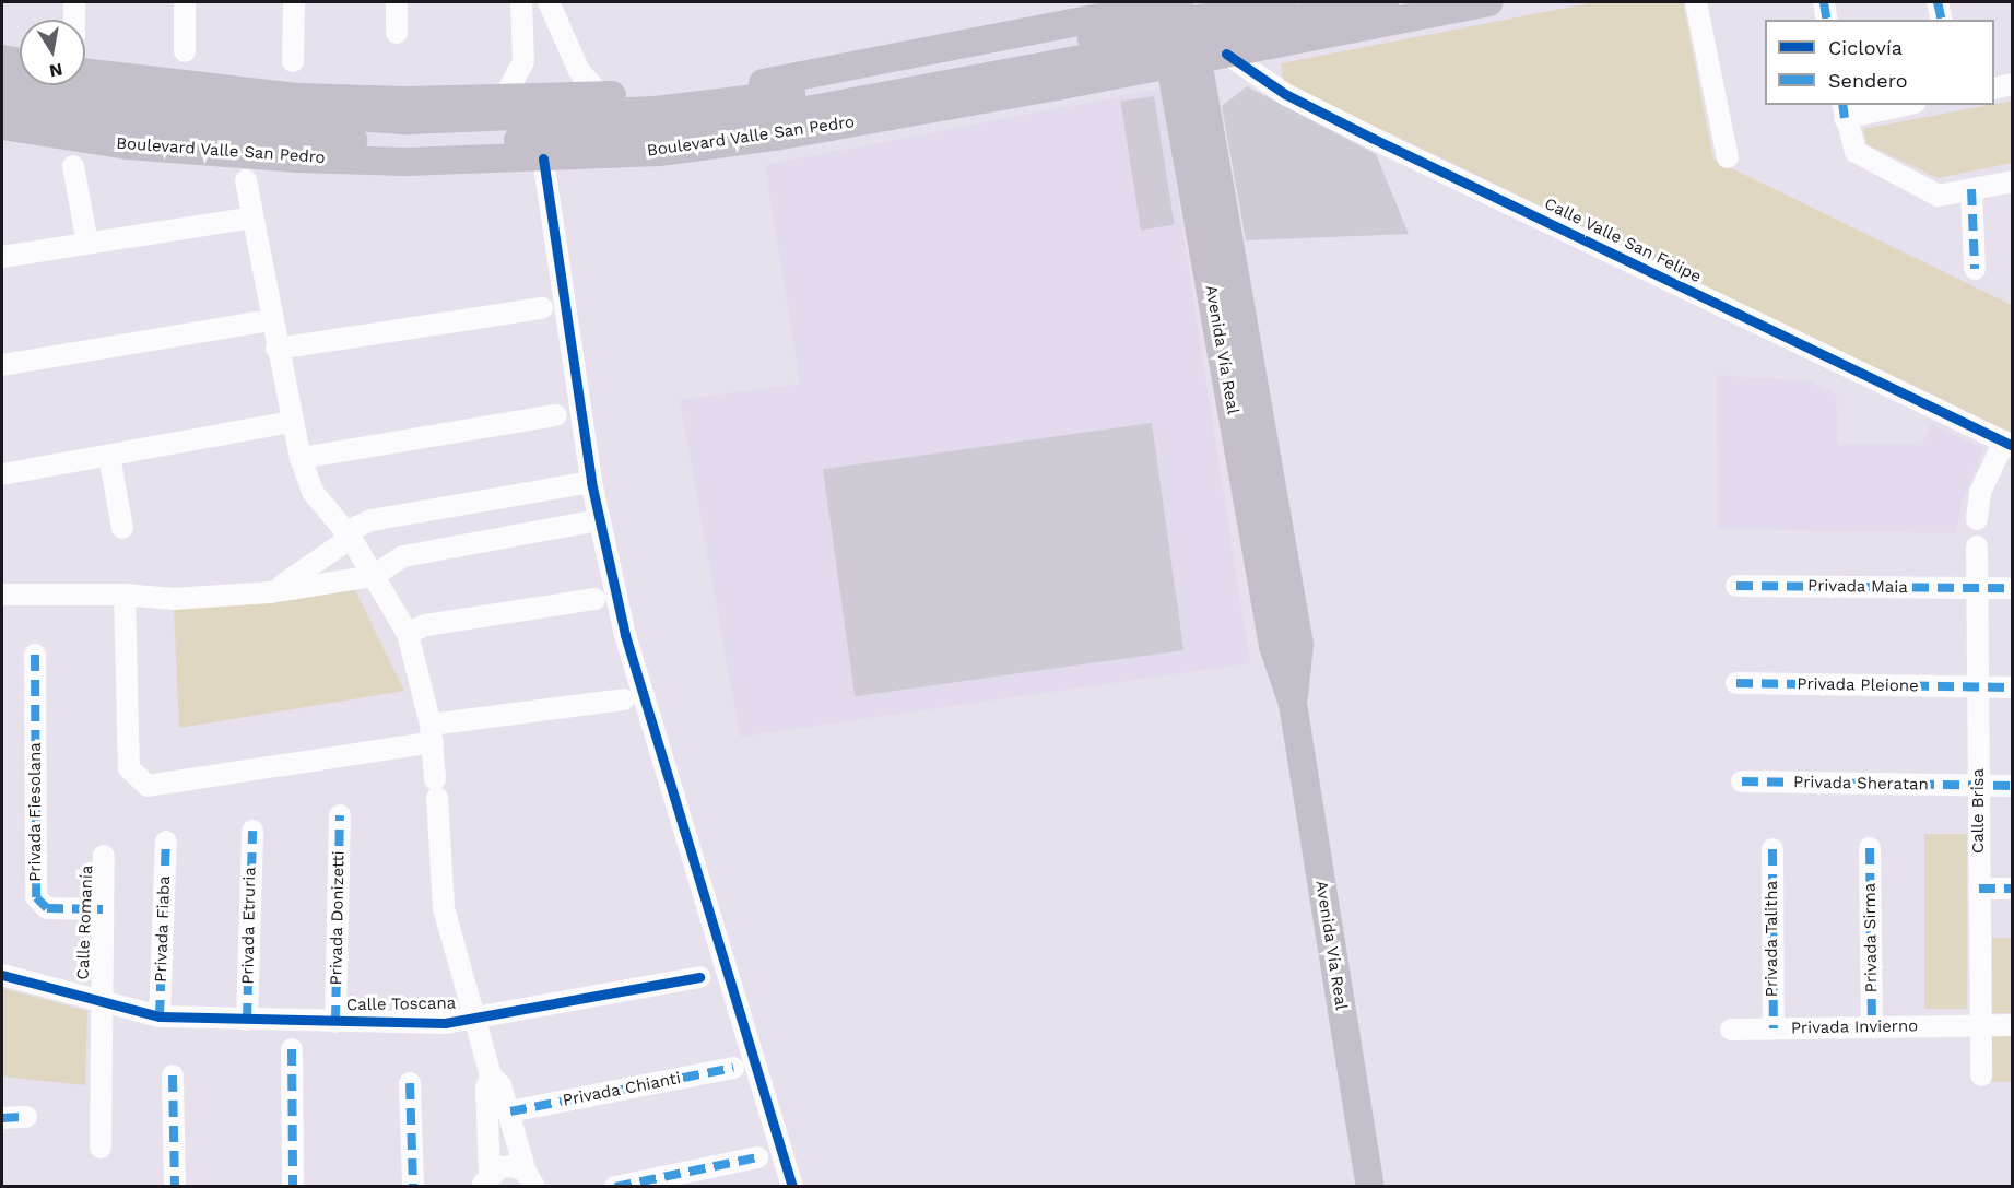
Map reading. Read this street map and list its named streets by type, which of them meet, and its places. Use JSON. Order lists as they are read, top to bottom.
{
  "streets": {
    "main road": ["Boulevard Valle San Pedro", "Avenida Vía Real"],
    "street": [
      "Calle Valle San Felipe",
      "Privada Maia",
      "Privada Pleione",
      "Privada Sheratan",
      "Calle Brisa",
      "Privada Fiesolana",
      "Privada Donizetti",
      "Calle Romanía",
      "Privada Etruria",
      "Privada Fiaba",
      "Privada Sirma",
      "Privada Talitha",
      "Calle Toscana",
      "Privada Invierno",
      "Privada Chianti"
    ]
  },
  "crossings": [
    ["Boulevard Valle San Pedro", "Calle Valle San Felipe"],
    ["Boulevard Valle San Pedro", "Avenida Vía Real"],
    ["Privada Maia", "Calle Brisa"],
    ["Privada Pleione", "Calle Brisa"],
    ["Privada Sheratan", "Calle Brisa"],
    ["Calle Brisa", "Privada Invierno"],
    ["Privada Fiesolana", "Calle Romanía"],
    ["Privada Donizetti", "Calle Toscana"],
    ["Calle Romanía", "Calle Toscana"],
    ["Privada Etruria", "Calle Toscana"],
    ["Privada Fiaba", "Calle Toscana"],
    ["Privada Sirma", "Privada Invierno"],
    ["Privada Talitha", "Privada Invierno"]
  ],
  "legend": ["Ciclovía", "Sendero"],
  "north": "bottom"
}
